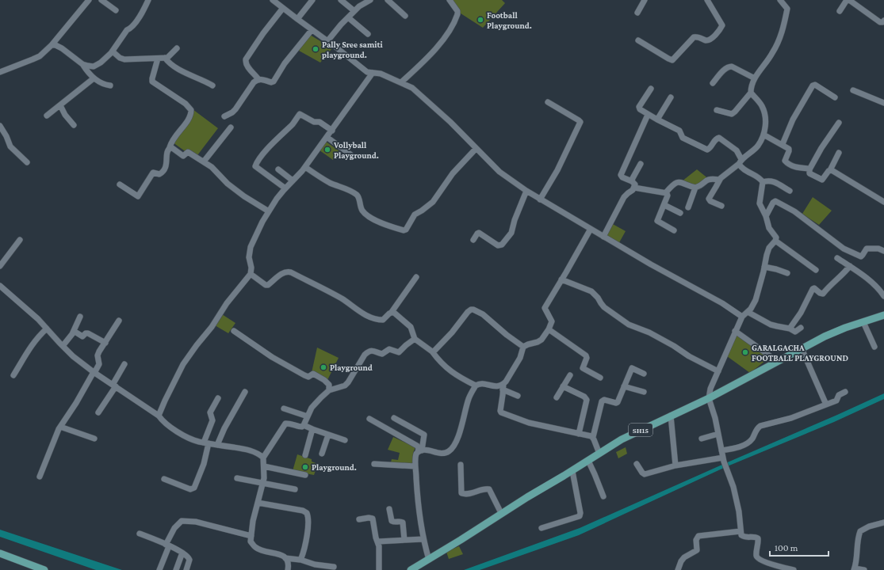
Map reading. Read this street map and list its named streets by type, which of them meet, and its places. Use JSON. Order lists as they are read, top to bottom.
{
  "streets": {
    "main road": ["SH15"]
  },
  "places": [
    "Football Playground.",
    "Pally Sree samiti playground.",
    "Vollyball Playground.",
    "GARALGACHA FOOTBALL PLAYGROUND",
    "Playground",
    "Playground."
  ],
  "scale_bar": "100 m"
}
